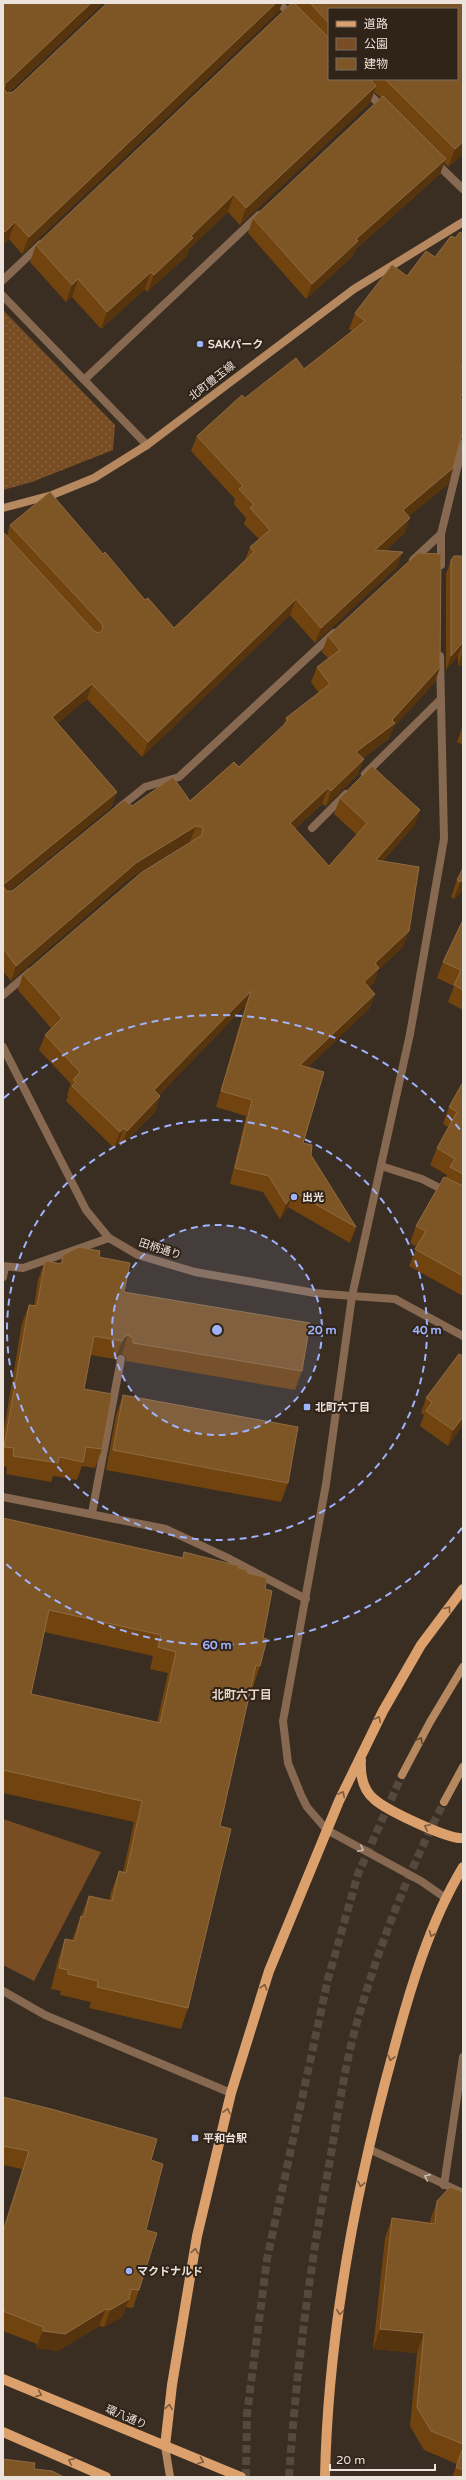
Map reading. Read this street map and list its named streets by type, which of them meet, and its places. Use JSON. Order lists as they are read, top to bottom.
{
  "streets": {
    "main road": ["北町豊玉線", "環八通り"],
    "street": ["田柄通り"]
  },
  "districts": ["北町六丁目"],
  "places": {
    "other": ["SAKパーク", "出光", "マクドナルド"],
    "transit": ["北町六丁目", "平和台駅"]
  },
  "legend": ["道路", "公園", "建物"],
  "scale_bar": "20 m",
  "rings": ["20 m", "40 m", "60 m"]
}
